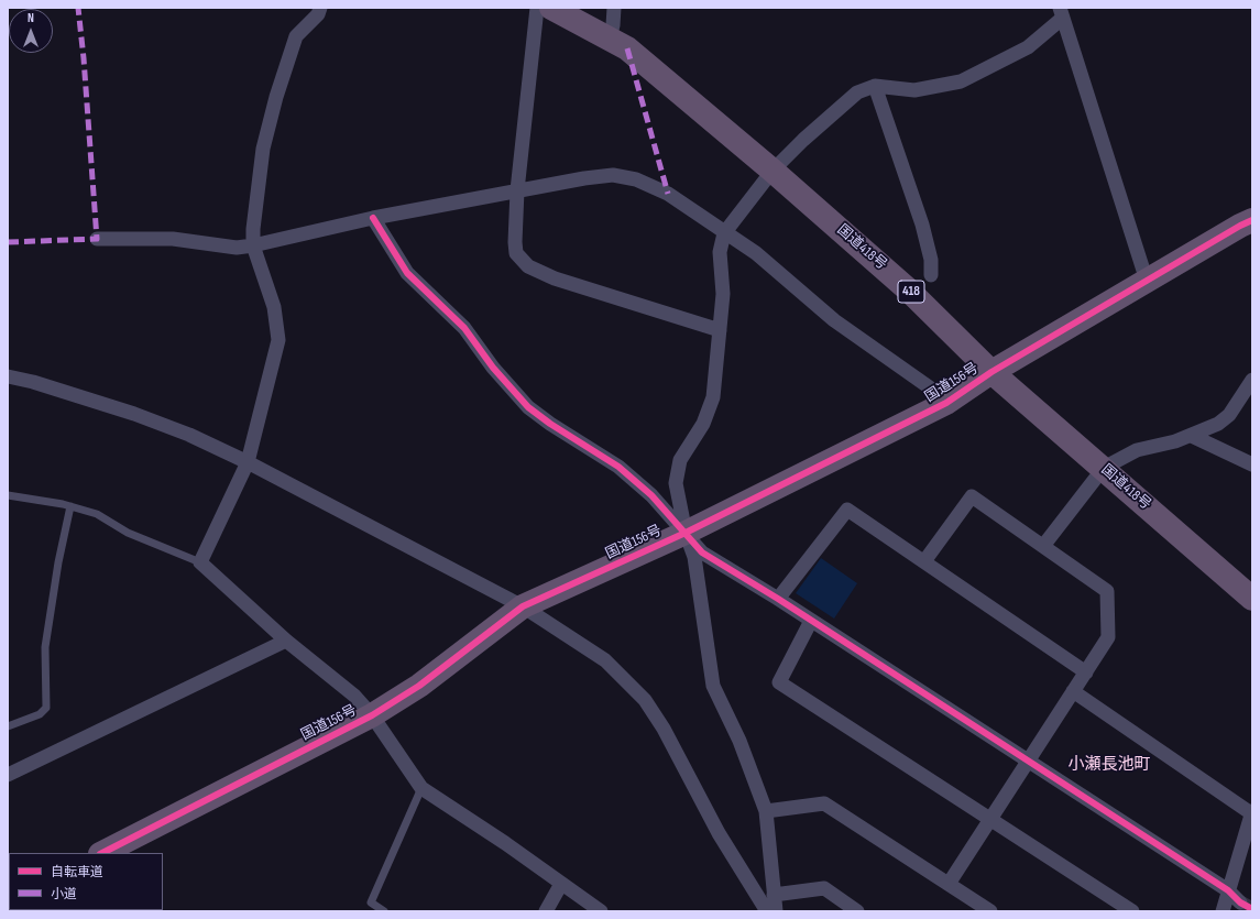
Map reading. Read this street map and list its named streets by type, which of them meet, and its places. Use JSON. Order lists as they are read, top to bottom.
{
  "streets": {
    "highway": ["国道418号", "418", "国道156号"]
  },
  "crossings": [
    ["国道418号", "国道156号"]
  ],
  "districts": ["小瀬長池町"],
  "legend": ["自転車道", "小道"],
  "north": "top"
}
